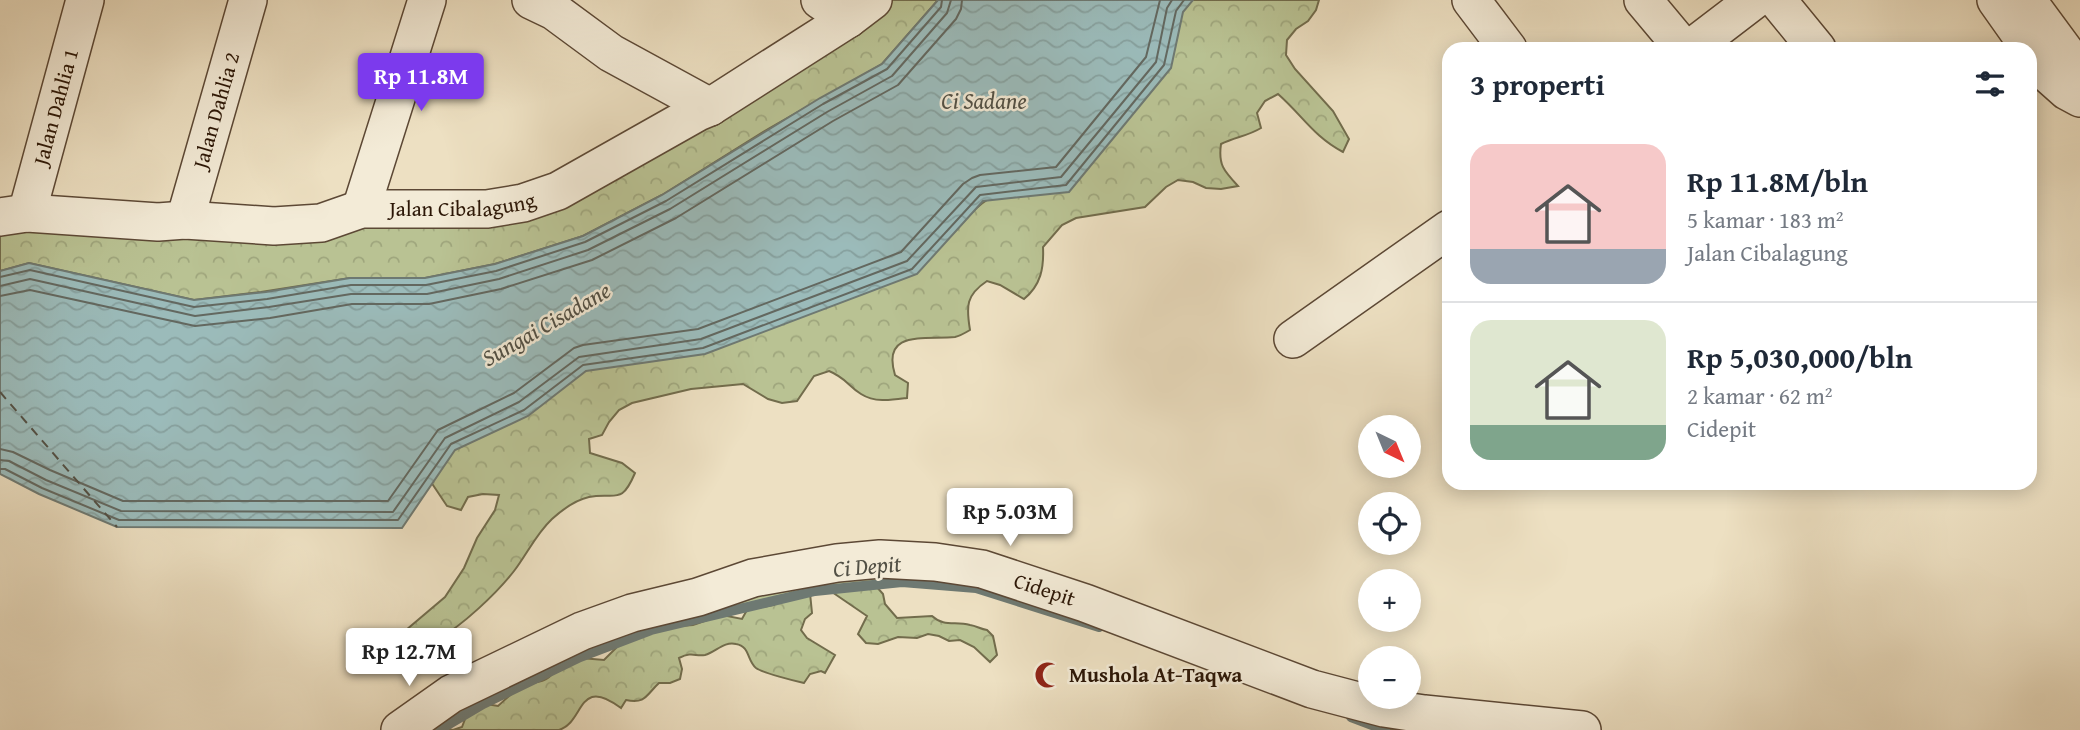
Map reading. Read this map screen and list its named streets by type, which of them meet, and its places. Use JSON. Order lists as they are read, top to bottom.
{
  "streets": {
    "street": [
      "Jalan Dahlia 1",
      "Jalan Dahlia 2",
      "Jalan Cibalagung",
      "Cidepit"
    ]
  },
  "crossings": [
    ["Jalan Dahlia 1", "Jalan Cibalagung"],
    ["Jalan Dahlia 2", "Jalan Cibalagung"]
  ],
  "water": ["Ci Sadane", "Sungai Cisadane", "Ci Depit"],
  "places": {
    "mosque": ["Mushola At-Taqwa"]
  },
  "north": "bottom right",
  "page": {
    "heading": "3 properti",
    "price": ["Rp 11.8M", "Rp 5.03M", "Rp 12.7M"],
    "list": [
      {
        "name": "Rp 11.8M/bln",
        "note": "5 kamar · 183 m² · Jalan Cibalagung"
      },
      {
        "name": "Rp 5,030,000/bln",
        "note": "2 kamar · 62 m² · Cidepit"
      }
    ],
    "map_buttons": ["+", "−"]
  }
}
